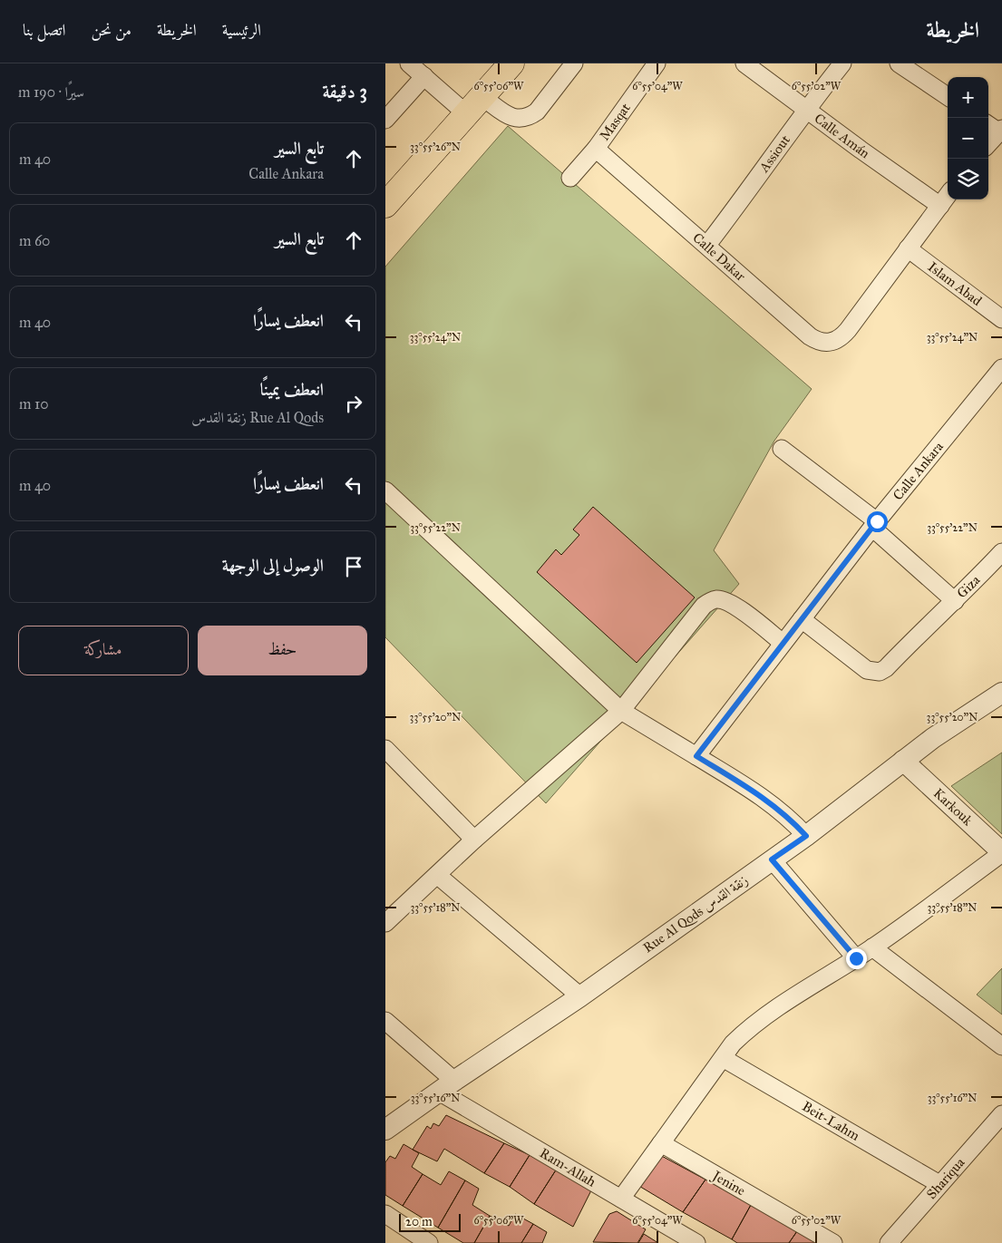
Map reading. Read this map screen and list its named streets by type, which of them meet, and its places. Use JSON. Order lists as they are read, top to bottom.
{
  "streets": {
    "street": [
      "Masqat",
      "Calle Amán",
      "Assiout",
      "Calle Dakar",
      "Islam Abad",
      "Calle Ankara",
      "Giza",
      "Karkouk",
      "Rue Al Qods زنقة القدس",
      "Beit-Lahm",
      "Ram-Allah",
      "Shariqua",
      "Jenine"
    ]
  },
  "crossings": [
    ["Masqat", "Calle Dakar"],
    ["Calle Amán", "Assiout"],
    ["Calle Amán", "Calle Dakar"],
    ["Assiout", "Calle Dakar"],
    ["Calle Dakar", "Islam Abad"],
    ["Calle Ankara", "Giza"],
    ["Karkouk", "Rue Al Qods زنقة القدس"],
    ["Rue Al Qods زنقة القدس", "Ram-Allah"],
    ["Beit-Lahm", "Shariqua"]
  ],
  "scale_bar": "20 m",
  "page": {
    "header": "الخريطة",
    "nav": [
      "الرئيسية",
      "الخريطة",
      "من نحن",
      "اتصل بنا"
    ],
    "heading": ["3 دقيقة", "سيرًا · 190 m"],
    "map_buttons": ["+", "−"],
    "list": [
      ["تابع السير", "Calle Ankara", "40 m"],
      ["تابع السير", "60 m"],
      ["انعطف يسارًا", "40 m"],
      ["انعطف يمينًا", "Rue Al Qods زنقة القدس", "10 m"],
      ["انعطف يسارًا", "40 m"],
      "الوصول إلى الوجهة"
    ],
    "buttons": ["حفظ", "مشاركة"],
    "scale": "20 m"
  },
  "coordinates": [
    "6°55'06\"W",
    "6°55'04\"W",
    "6°55'02\"W",
    "33°55'26\"N",
    "33°55'24\"N",
    "33°55'22\"N",
    "33°55'20\"N",
    "33°55'18\"N",
    "33°55'16\"N"
  ]
}
